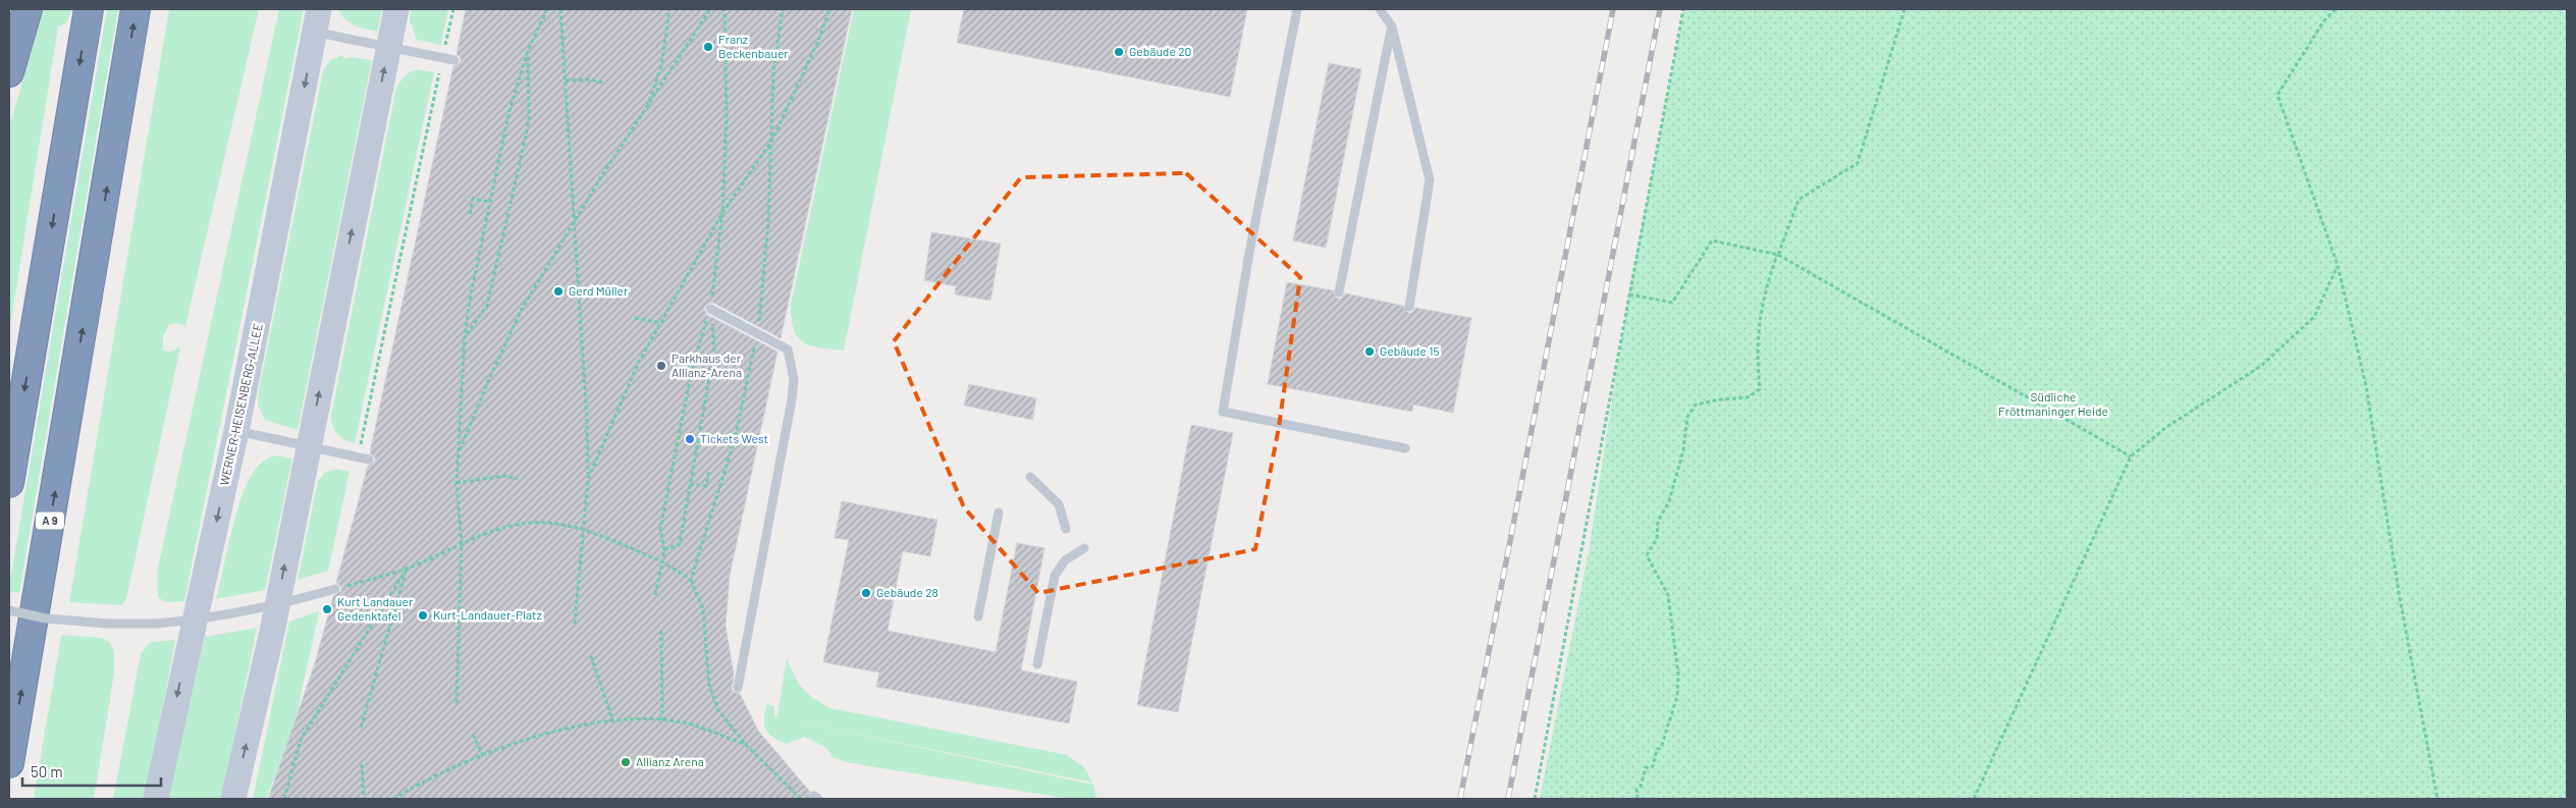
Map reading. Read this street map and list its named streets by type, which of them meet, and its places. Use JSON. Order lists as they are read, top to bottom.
{
  "streets": {
    "highway": ["A 9"],
    "street": ["WERNER-HEISENBERG-ALLEE"]
  },
  "parks": ["Südliche Fröttmaninger Heide"],
  "places": [
    "Franz Beckenbauer",
    "Gebäude 20",
    "Gerd Müller",
    "Gebäude 15",
    "Parkhaus der Allianz-Arena",
    "Tickets West",
    "Gebäude 28",
    "Kurt Landauer Gedenktafel",
    "Kurt-Landauer-Platz",
    "Allianz Arena"
  ],
  "scale_bar": "50 m"
}
